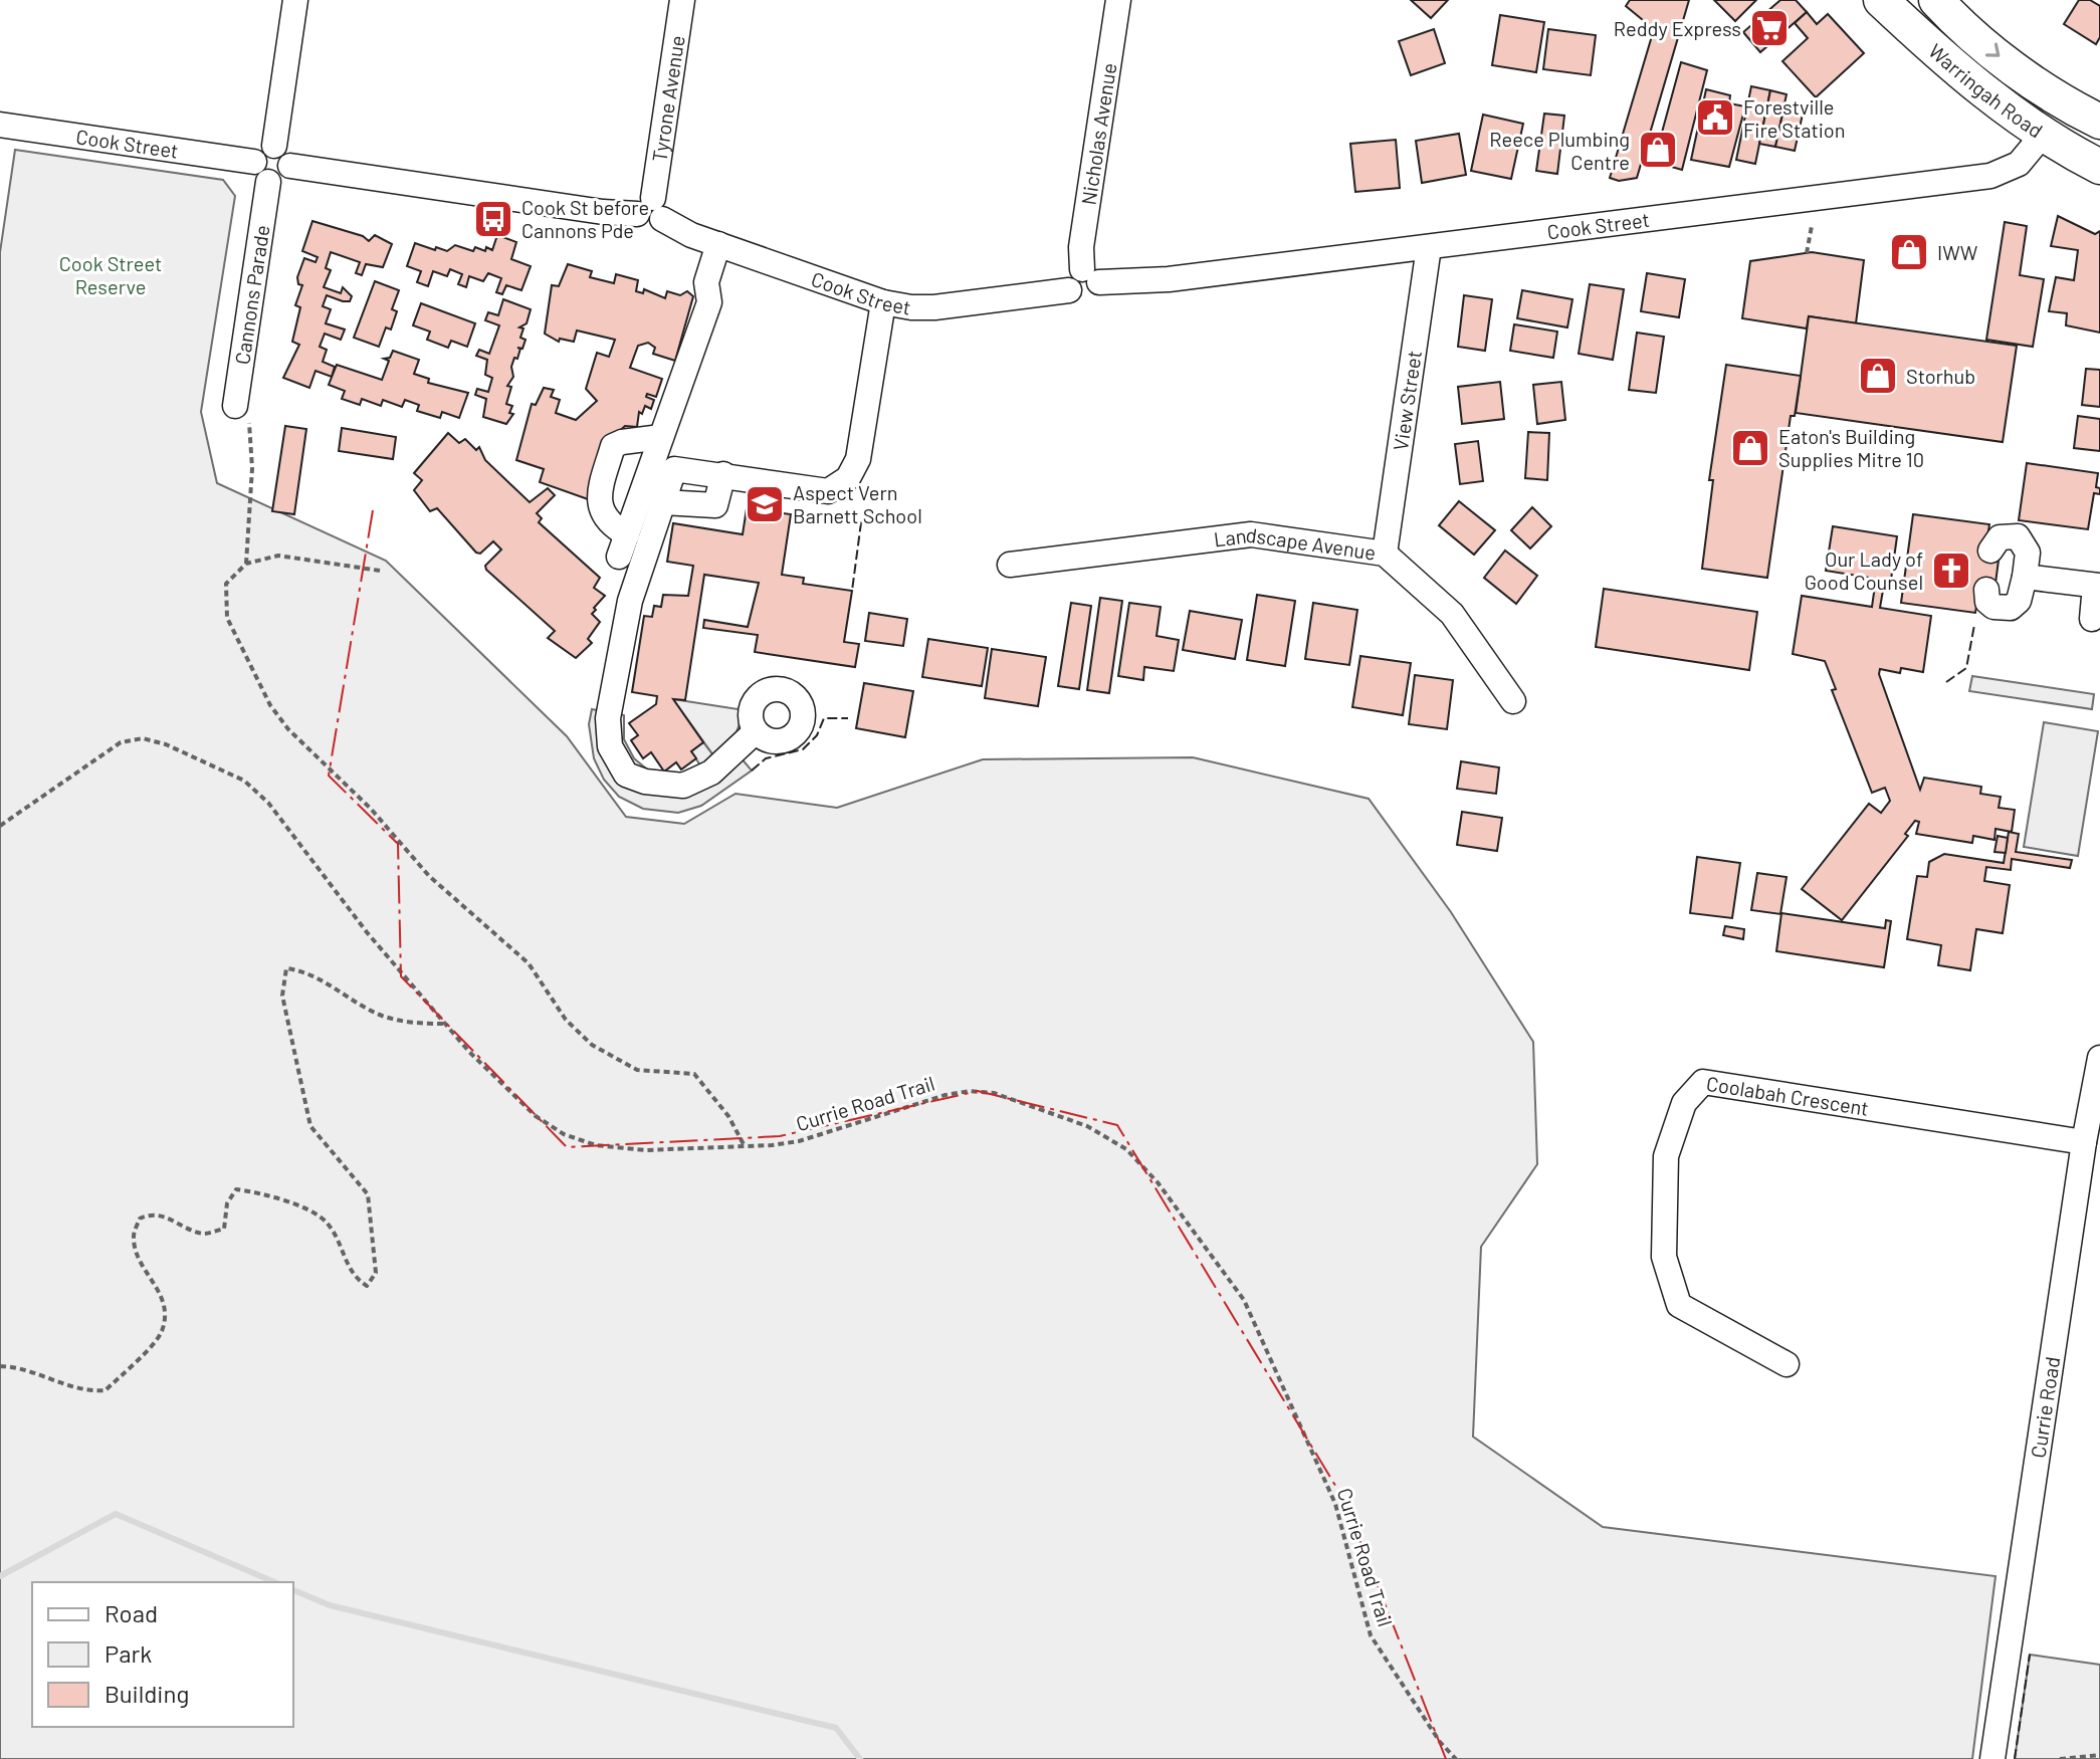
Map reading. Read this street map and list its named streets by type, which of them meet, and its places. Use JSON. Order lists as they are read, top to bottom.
{
  "streets": {
    "highway": ["Warringah Road", "Cook Street"],
    "street": [
      "Tyrone Avenue",
      "Nicholas Avenue",
      "Cannons Parade",
      "View Street",
      "Landscape Avenue",
      "Coolabah Crescent",
      "Currie Road"
    ],
    "path": ["Currie Road Trail"]
  },
  "crossings": [
    ["Warringah Road", "Cook Street"],
    ["Tyrone Avenue", "Cook Street"],
    ["Nicholas Avenue", "Cook Street"],
    ["Cook Street", "Cannons Parade"],
    ["Cook Street", "View Street"],
    ["View Street", "Landscape Avenue"],
    ["Coolabah Crescent", "Currie Road"]
  ],
  "parks": ["Cook Street Reserve"],
  "places": {
    "supermarket": ["Reddy Express"],
    "public building": ["Forestville Fire Station"],
    "shop": [
      "Reece Plumbing Centre",
      "IWW",
      "Storhub",
      "Eaton's Building Supplies Mitre 10"
    ],
    "bus stop": ["Cook St before Cannons Pde"],
    "school or university": ["Aspect Vern Barnett School"],
    "church": ["Our Lady of Good Counsel"]
  },
  "legend": ["Road", "Park", "Building"]
}
